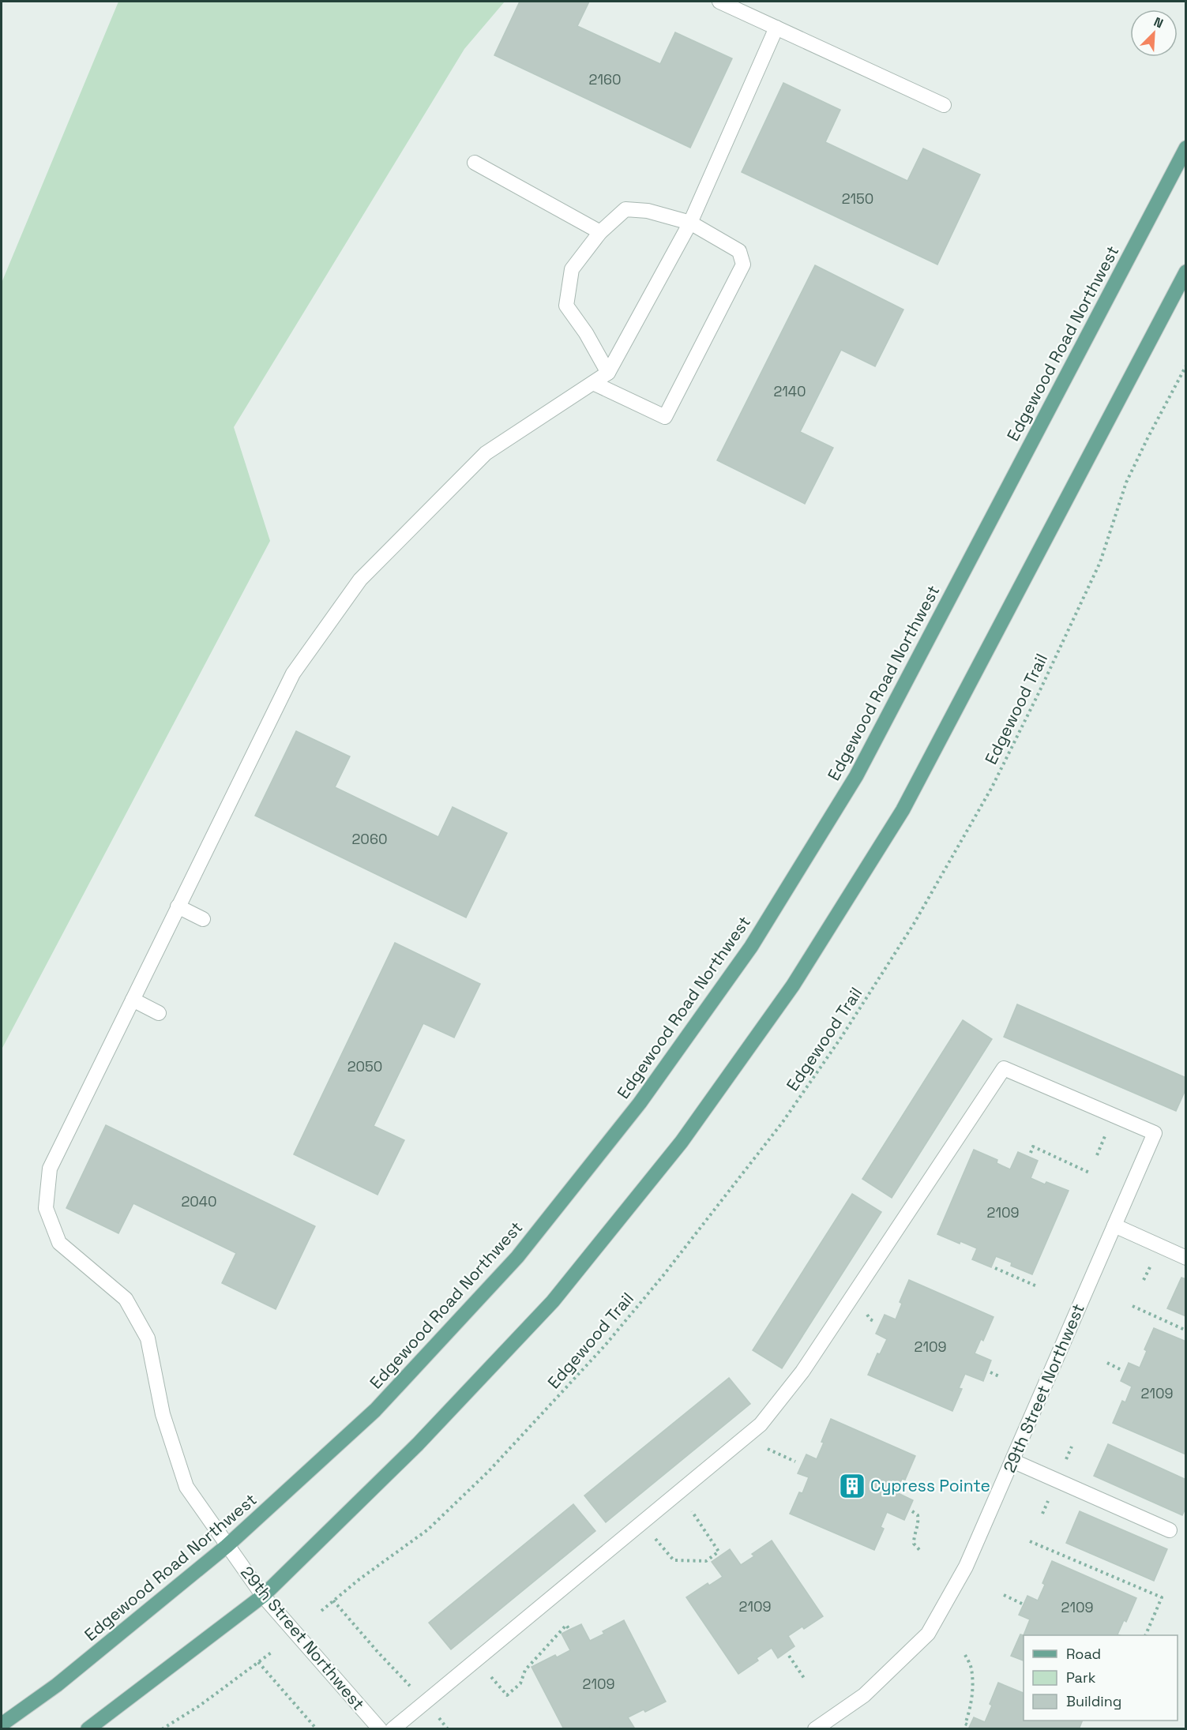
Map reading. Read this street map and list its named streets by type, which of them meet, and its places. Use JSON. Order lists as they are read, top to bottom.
{
  "streets": {
    "main road": ["Edgewood Road Northwest"],
    "street": ["29th Street Northwest"],
    "path": ["Edgewood Trail"]
  },
  "crossings": [
    ["Edgewood Road Northwest", "29th Street Northwest"]
  ],
  "places": {
    "building": ["Cypress Pointe"]
  },
  "house_numbers": [
    "2160",
    "2150",
    "2140",
    "2060",
    "2050",
    "2040",
    "2109",
    "2109",
    "2109",
    "2109",
    "2109",
    "2109"
  ],
  "legend": ["Road", "Park", "Building"],
  "north": "top right"
}
